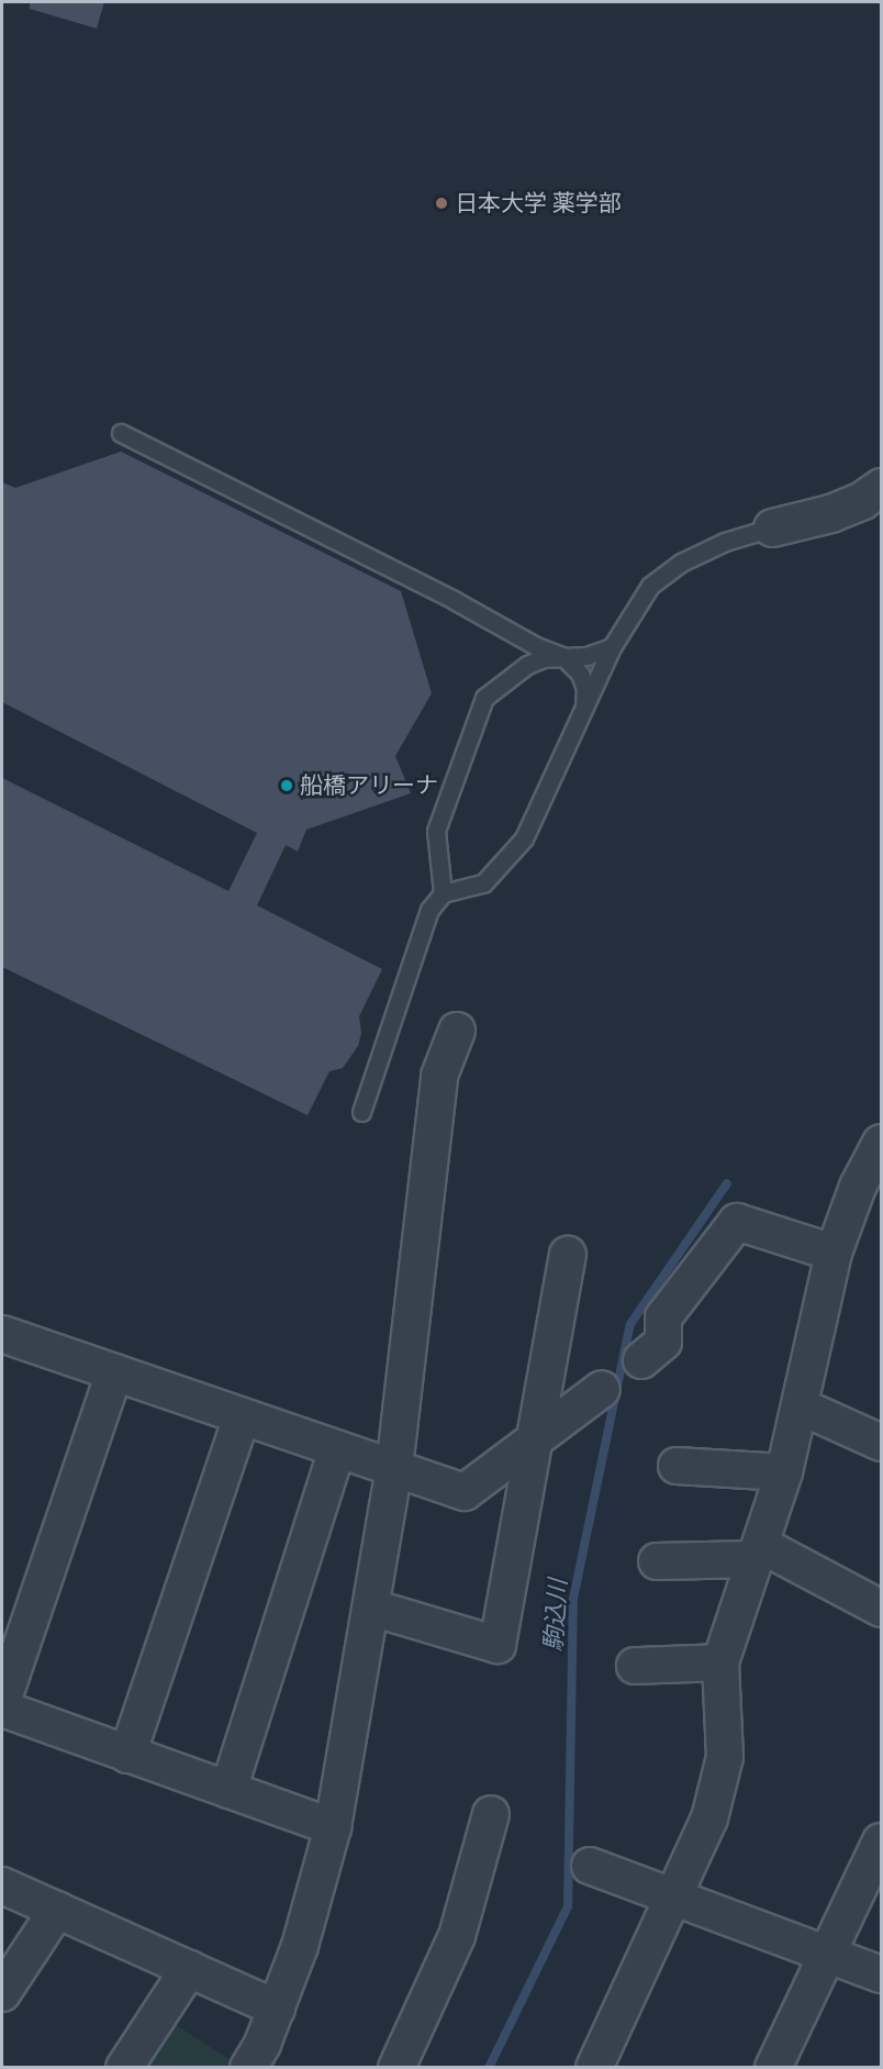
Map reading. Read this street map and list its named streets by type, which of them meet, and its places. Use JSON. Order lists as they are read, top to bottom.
{
  "water": ["駒込川"],
  "places": ["日本大学 薬学部", "船橋アリーナ"]
}
